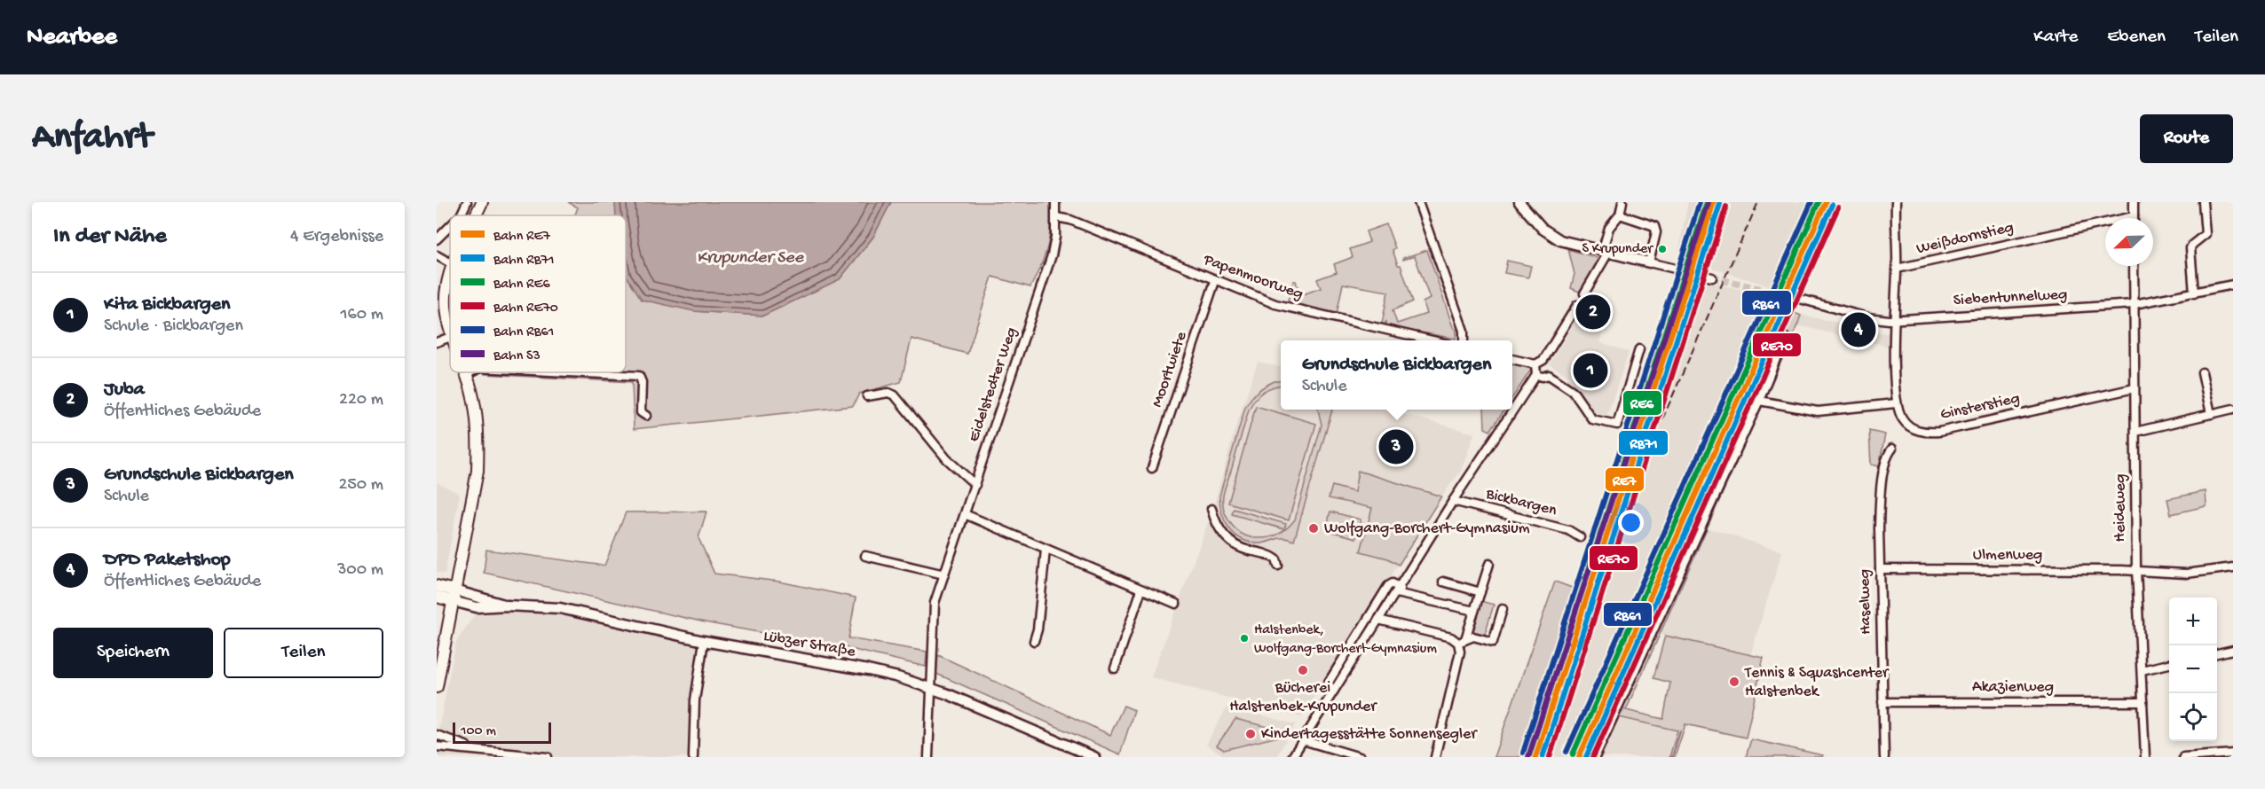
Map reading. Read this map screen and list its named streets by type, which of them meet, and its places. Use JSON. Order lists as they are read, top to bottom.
{
  "streets": {
    "street": [
      "Weißdornstieg",
      "Papenmoorweg",
      "Siebentunnelweg",
      "Moortwiete",
      "Eidelstedter Weg",
      "Ginsterstieg",
      "Bickbargen",
      "Heideweg",
      "Ulmenweg",
      "Haselweg",
      "Lübzer Straße",
      "Akazienweg"
    ]
  },
  "crossings": [
    ["Weißdornstieg", "Ginsterstieg"],
    ["Papenmoorweg", "Moortwiete"],
    ["Papenmoorweg", "Eidelstedter Weg"],
    ["Siebentunnelweg", "Ginsterstieg"],
    ["Siebentunnelweg", "Heideweg"],
    ["Eidelstedter Weg", "Lübzer Straße"],
    ["Ginsterstieg", "Heideweg"],
    ["Heideweg", "Ulmenweg"],
    ["Heideweg", "Akazienweg"],
    ["Ulmenweg", "Haselweg"],
    ["Haselweg", "Akazienweg"]
  ],
  "water": ["Krupunder See"],
  "places": [
    "S Krupunder",
    "Wolfgang-Borchert-Gymnasium",
    "Halstenbek, Wolfgang-Borchert-Gymnasium",
    "Bücherei Halstenbek-Krupunder",
    "Tennis & Squashcenter Halstenbek",
    "Kindertagesstätte Sonnensegler"
  ],
  "lines": [
    "rail line RE7",
    "rail line RE6",
    "rail line RB61",
    "rail line S3",
    "rail line RB71",
    "rail line RE70"
  ],
  "legend": [
    "Bahn RE7",
    "Bahn RB71",
    "Bahn RE6",
    "Bahn RE70",
    "Bahn RB61",
    "Bahn S3"
  ],
  "scale_bar": "100 m",
  "north": "bottom left",
  "page": {
    "header": "Nearbee",
    "nav": ["Karte", "Ebenen", "Teilen"],
    "buttons": [
      "Route",
      ["Speichern", "Teilen"]
    ],
    "title": "Anfahrt",
    "heading": ["In der Nähe", "4 Ergebnisse"],
    "list": [
      {
        "mark": "1",
        "name": "Kita Bickbargen",
        "note": "Schule · Bickbargen",
        "value": "160 m"
      },
      {
        "mark": "2",
        "name": "Juba",
        "note": "Öffentliches Gebäude",
        "value": "220 m"
      },
      {
        "mark": "3",
        "name": "Grundschule Bickbargen",
        "note": "Schule",
        "value": "250 m"
      },
      {
        "mark": "4",
        "name": "DPD Paketshop",
        "note": "Öffentliches Gebäude",
        "value": "300 m"
      }
    ],
    "pins": [
      "2",
      "4",
      "1",
      "3"
    ],
    "popup": ["Grundschule Bickbargen", "Schule"],
    "map_buttons": ["+", "−"],
    "scale": "100 m"
  }
}
